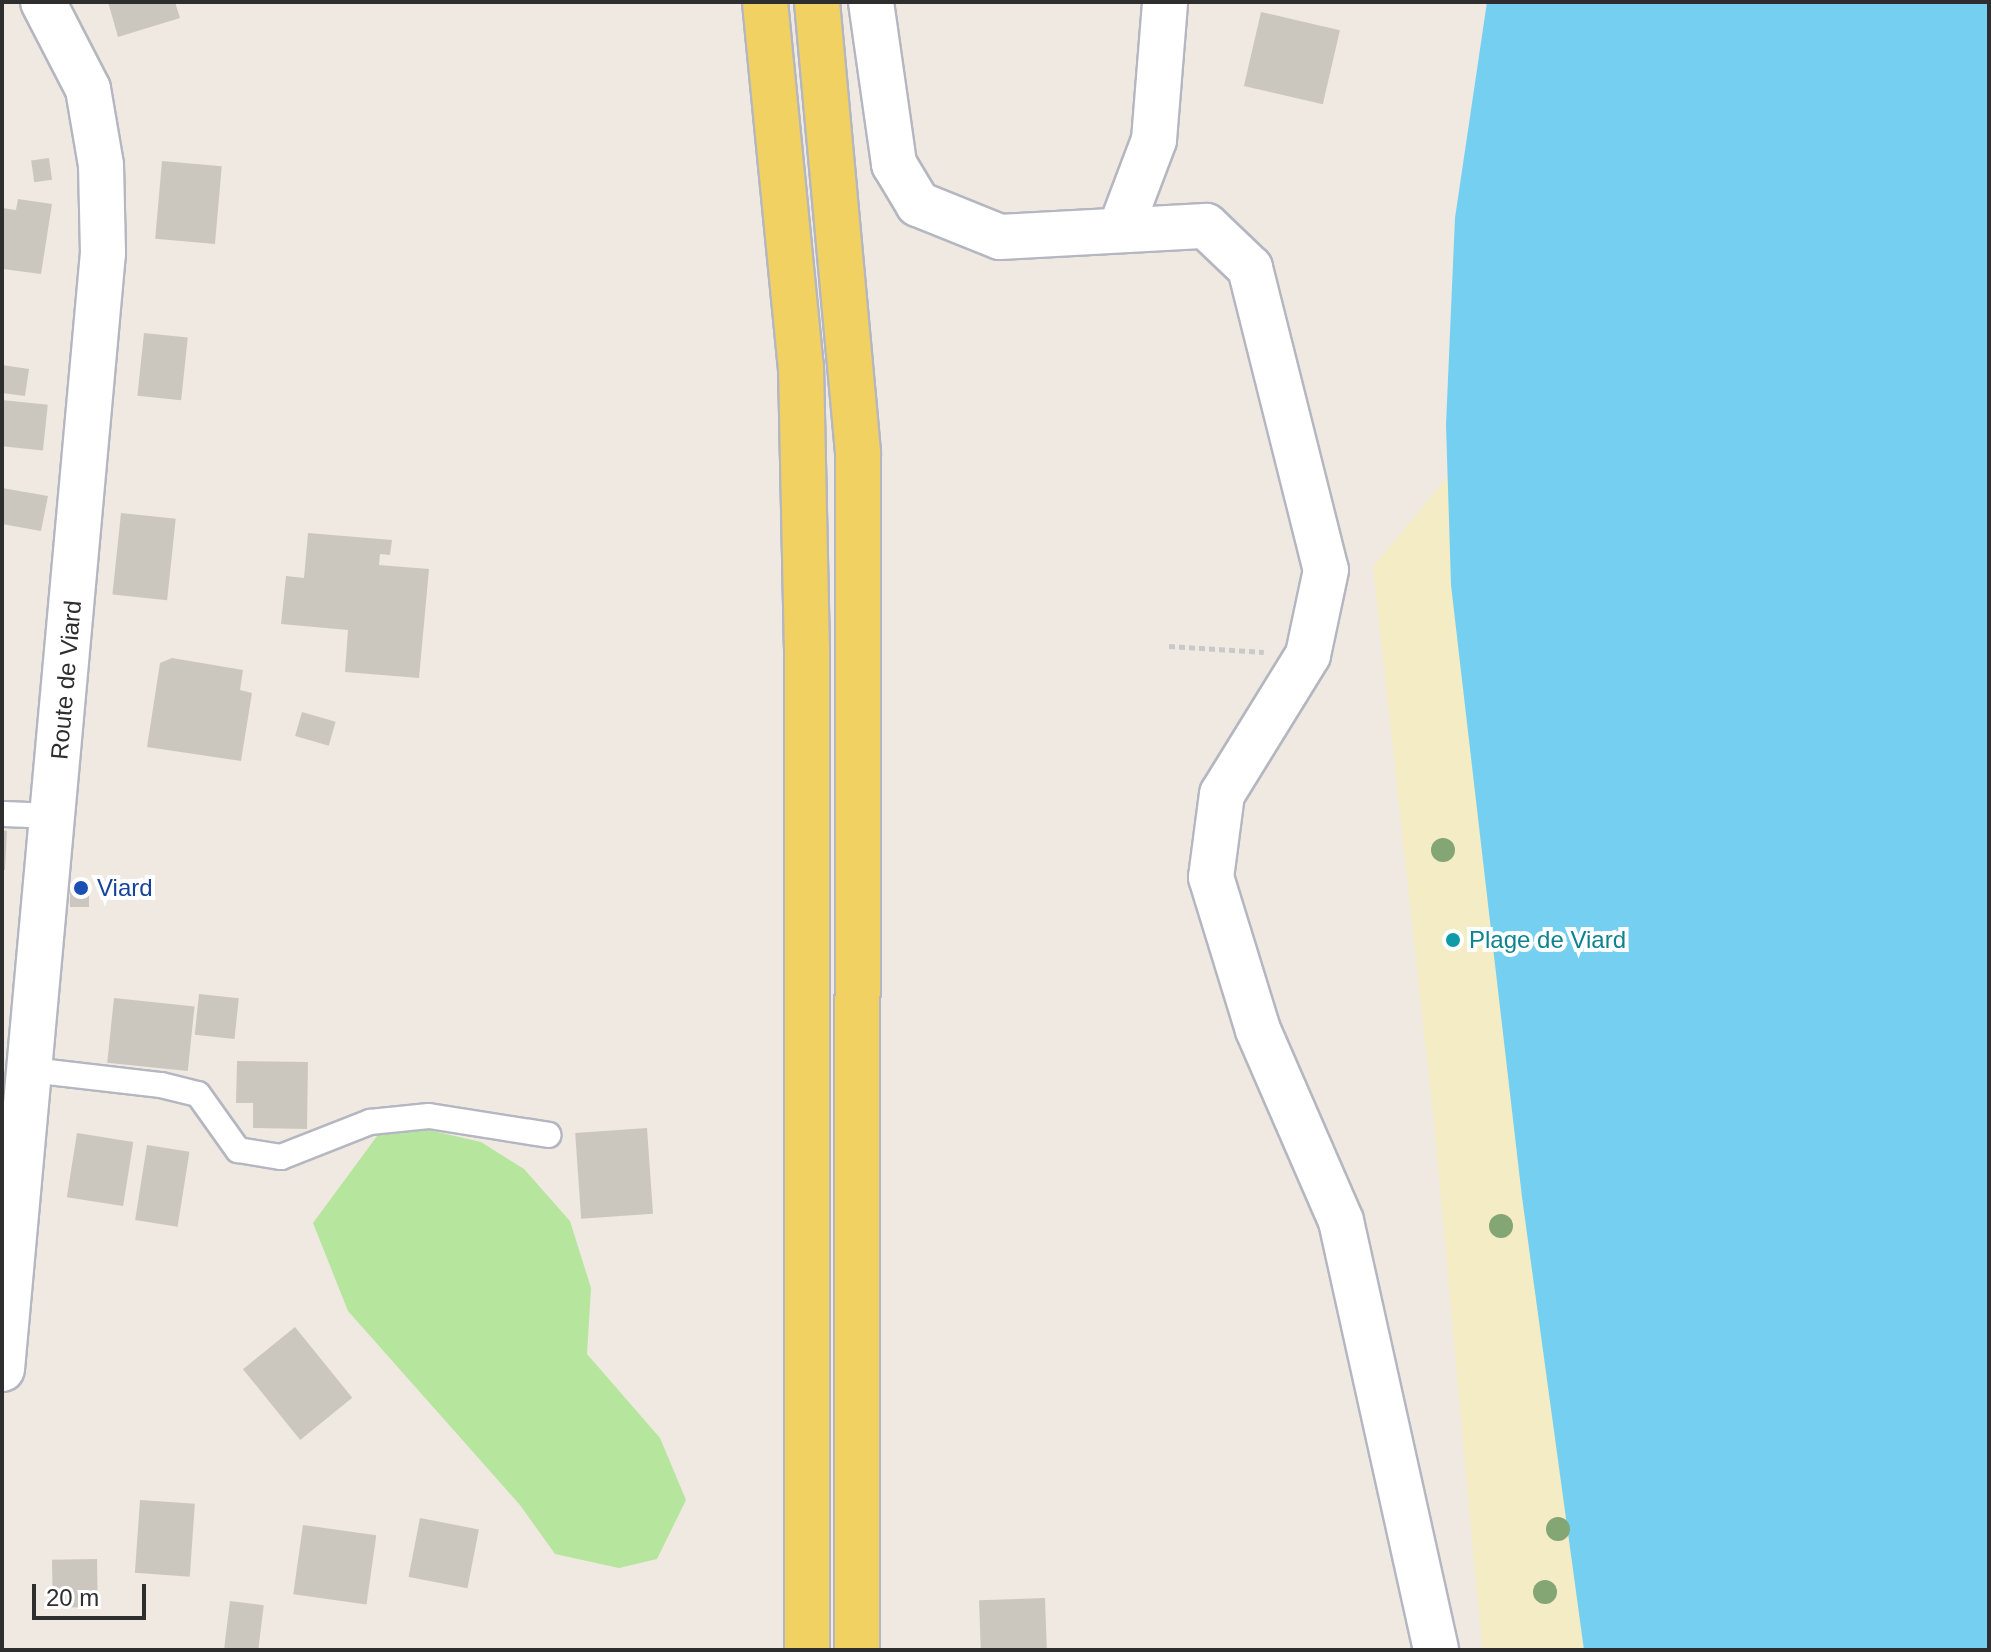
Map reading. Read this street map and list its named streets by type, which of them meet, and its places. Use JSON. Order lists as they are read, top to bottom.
{
  "streets": {
    "street": ["Route de Viard"]
  },
  "places": ["Viard", "Plage de Viard"],
  "scale_bar": "20 m"
}
